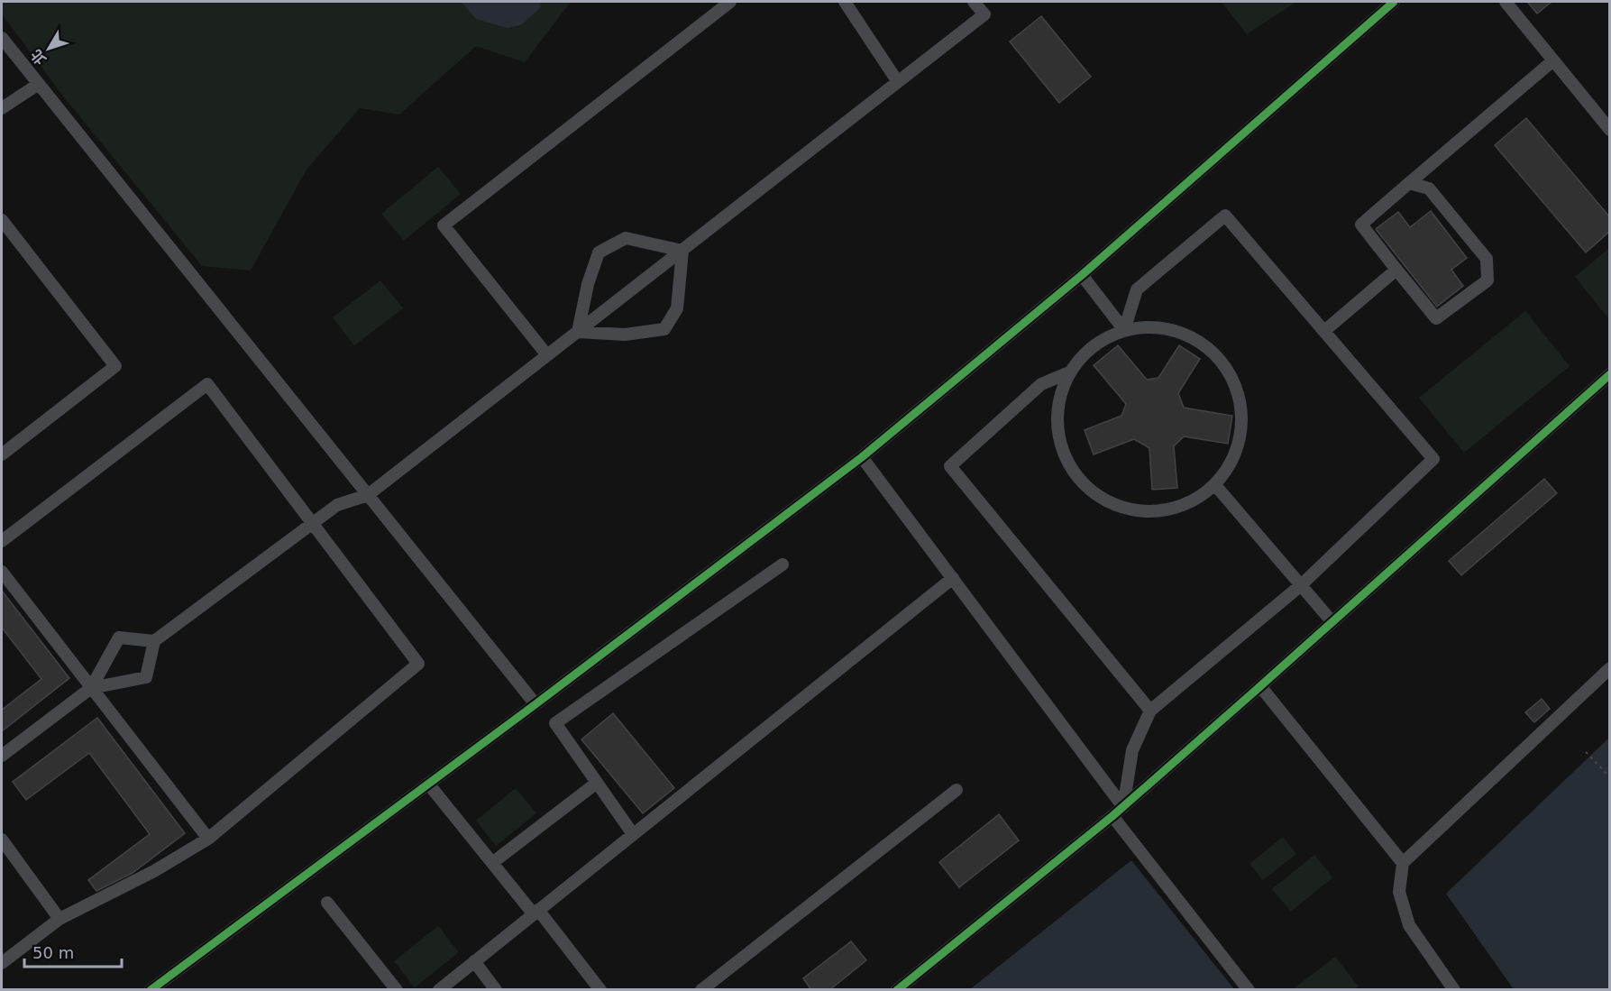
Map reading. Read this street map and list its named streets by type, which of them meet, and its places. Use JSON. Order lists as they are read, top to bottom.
{
  "scale_bar": "50 m",
  "north": "bottom left"
}
